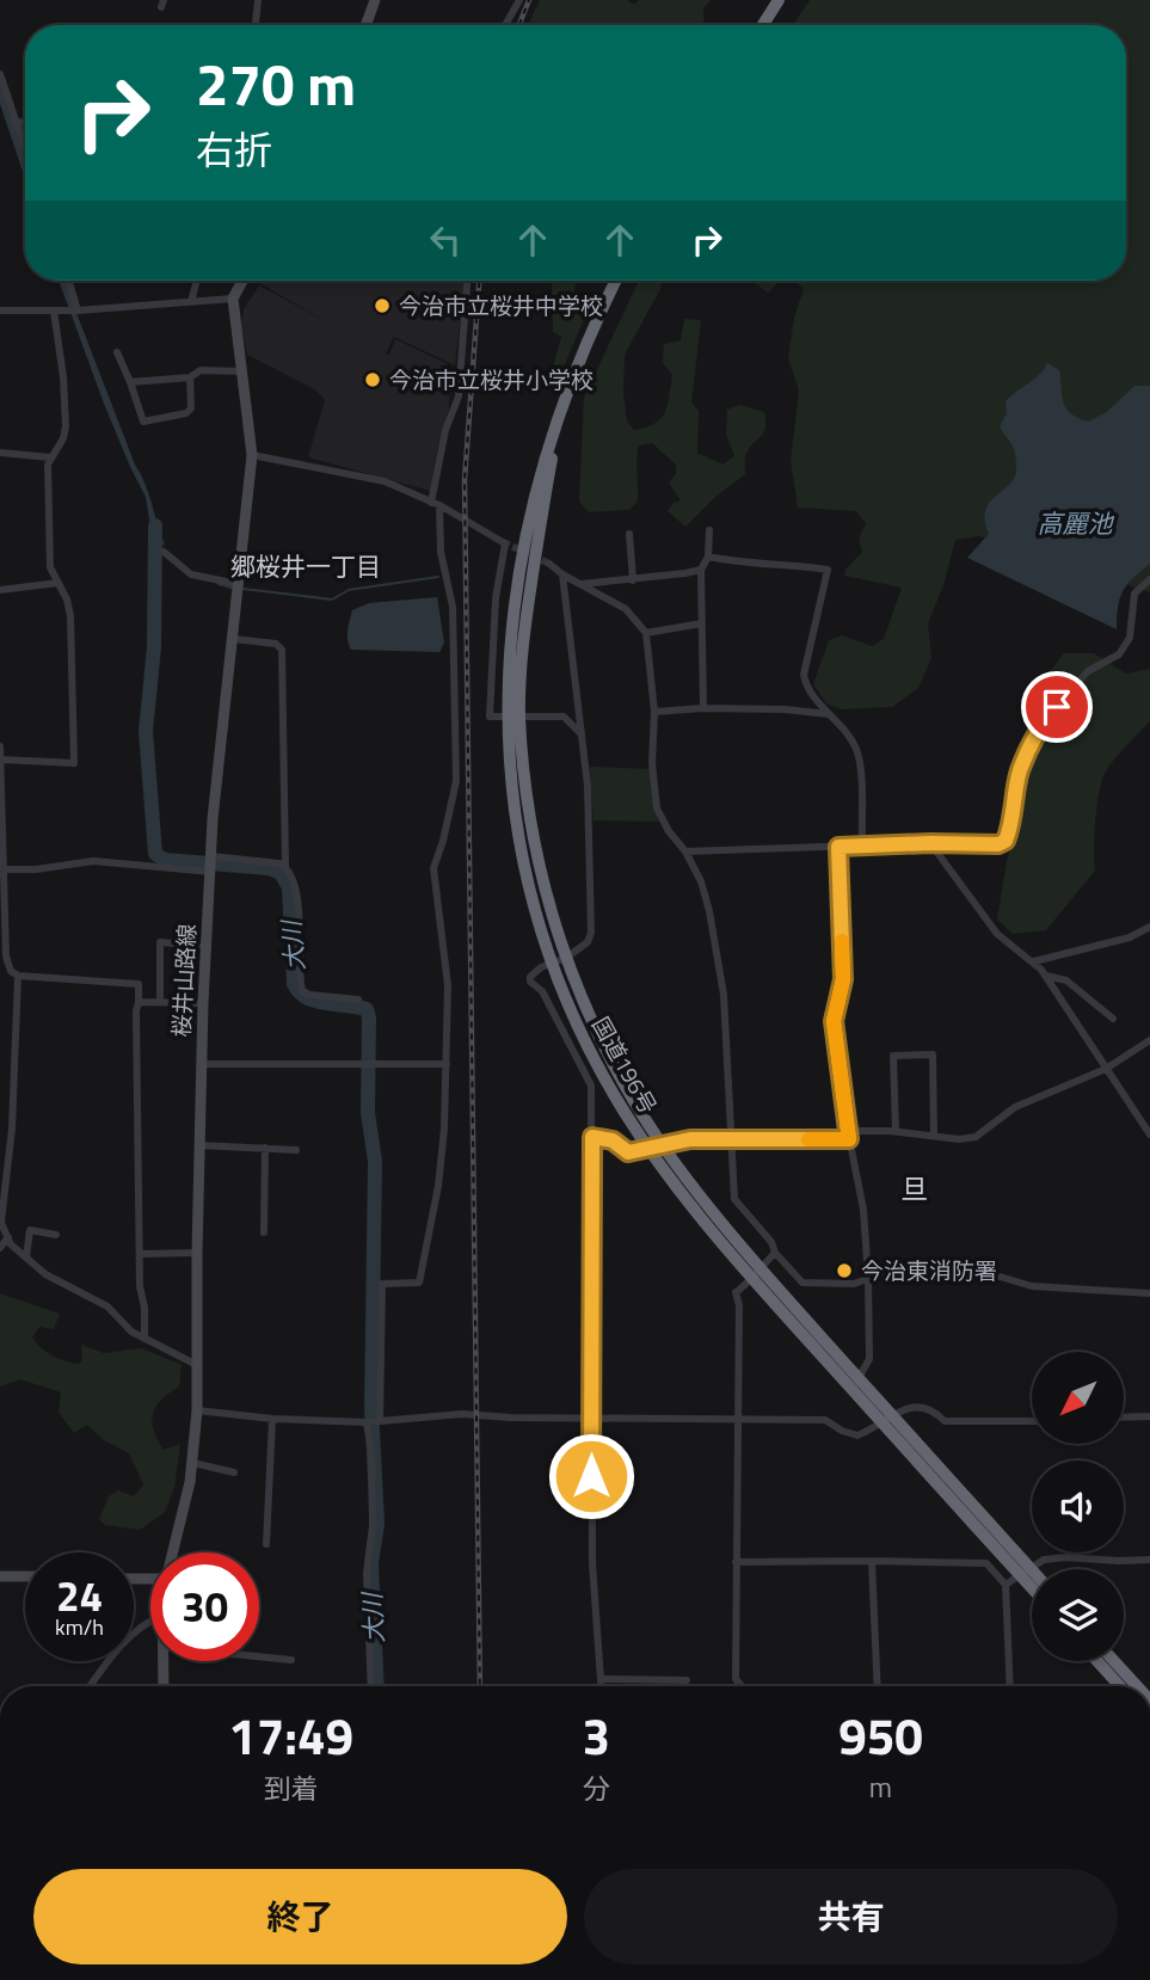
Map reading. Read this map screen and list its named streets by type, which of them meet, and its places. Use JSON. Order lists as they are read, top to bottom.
{
  "streets": {
    "highway": ["国道196号"],
    "main road": ["桜井山路線"]
  },
  "districts": ["郷桜井一丁目", "旦"],
  "water": ["高麗池", "大川"],
  "places": ["今治市立桜井中学校", "今治市立桜井小学校", "今治東消防署"],
  "north": "bottom left",
  "page": {
    "turn": ["270 m", "右折"],
    "speed": "24 km/h",
    "limit": "30",
    "eta": [
      "17:49",
      "到着",
      "3",
      "分",
      "950",
      "m"
    ],
    "buttons": ["終了", "共有"]
  }
}
